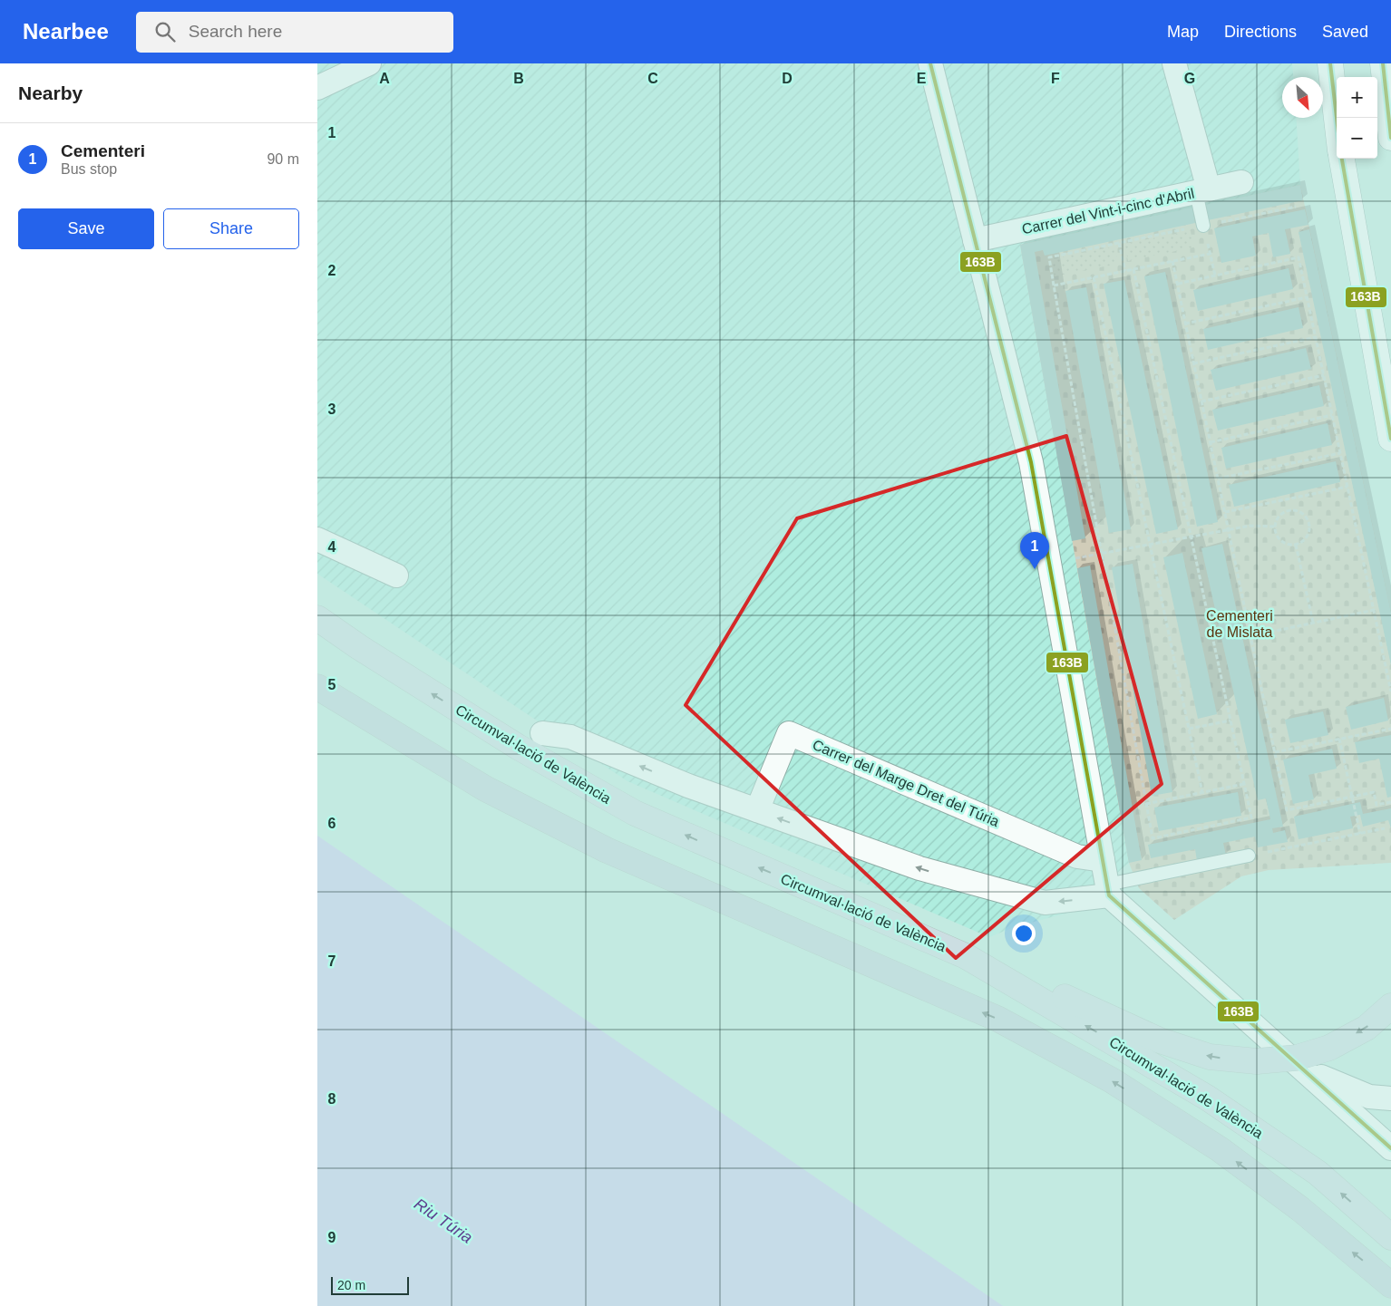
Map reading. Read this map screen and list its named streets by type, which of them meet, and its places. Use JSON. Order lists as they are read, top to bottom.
{
  "streets": {
    "highway": ["Circumval·lació de València"],
    "street": ["Carrer del Vint-i-cinc d'Abril", "Carrer del Marge Dret del Túria"]
  },
  "water": ["Riu Túria"],
  "parks": ["Cementeri de Mislata"],
  "lines": ["transit line 163B"],
  "scale_bar": "20 m",
  "north": "bottom right",
  "page": {
    "header": "Nearbee",
    "search": "Search here",
    "nav": ["Map", "Directions", "Saved"],
    "heading": "Nearby",
    "map_buttons": ["+", "−"],
    "list": [
      {
        "mark": "1",
        "name": "Cementeri",
        "note": "Bus stop",
        "value": "90 m"
      }
    ],
    "buttons": ["Save", "Share"],
    "pins": "1",
    "scale": "20 m"
  },
  "grid": {
    "columns": [
      "A",
      "B",
      "C",
      "D",
      "E",
      "F",
      "G"
    ],
    "rows": [
      "1",
      "2",
      "3",
      "4",
      "5",
      "6",
      "7",
      "8",
      "9"
    ]
  }
}
